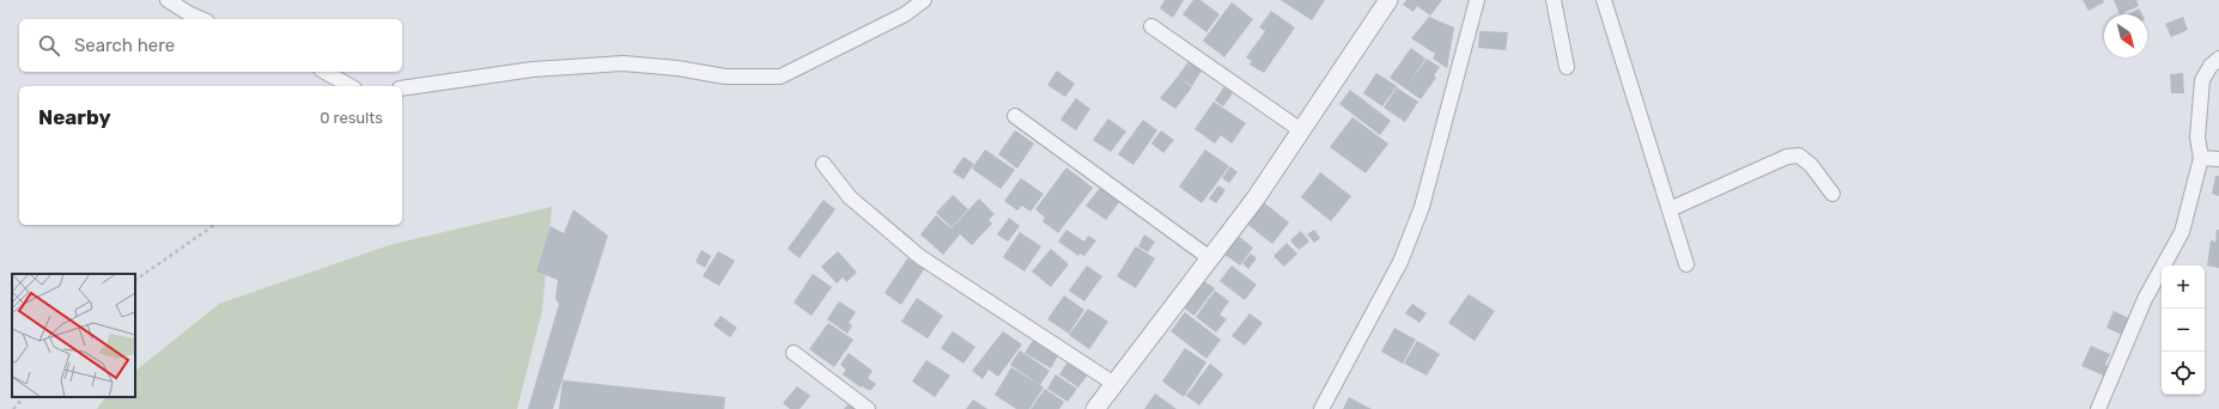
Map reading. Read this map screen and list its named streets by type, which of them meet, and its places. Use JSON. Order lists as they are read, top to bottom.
{
  "north": "bottom right",
  "page": {
    "search": "Search here",
    "heading": ["Nearby", "0 results"],
    "map_buttons": ["+", "−"]
  }
}
